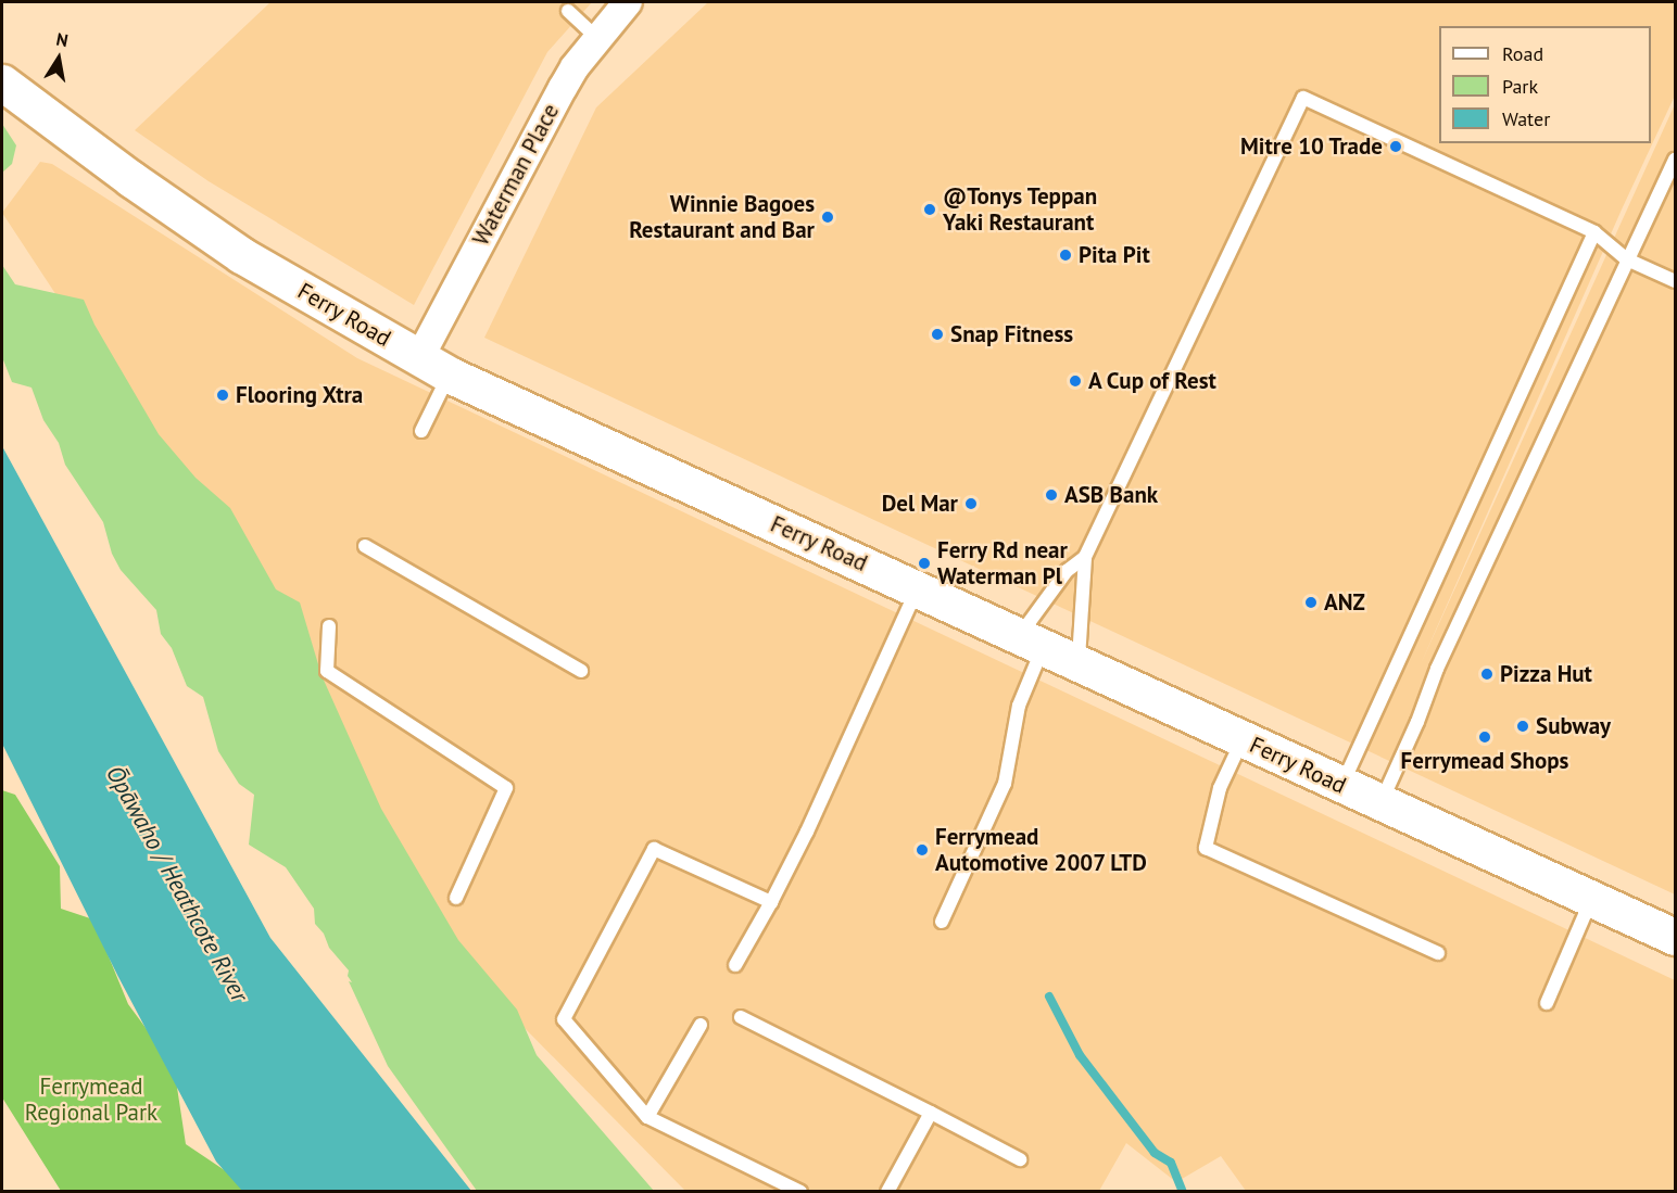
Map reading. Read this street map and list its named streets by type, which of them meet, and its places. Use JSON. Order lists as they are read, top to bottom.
{
  "streets": {
    "main road": ["Ferry Road"],
    "street": ["Waterman Place"]
  },
  "crossings": [
    ["Waterman Place", "Ferry Road"]
  ],
  "water": ["Ōpāwaho / Heathcote River"],
  "parks": ["Ferrymead Regional Park"],
  "places": [
    "Mitre 10 Trade",
    "@Tonys Teppan Yaki Restaurant",
    "Winnie Bagoes Restaurant and Bar",
    "Pita Pit",
    "Snap Fitness",
    "A Cup of Rest",
    "Flooring Xtra",
    "ASB Bank",
    "Del Mar",
    "Ferry Rd near Waterman Pl",
    "ANZ",
    "Pizza Hut",
    "Subway",
    "Ferrymead Shops",
    "Ferrymead Automotive 2007 LTD"
  ],
  "legend": ["Road", "Park", "Water"],
  "north": "top"
}
